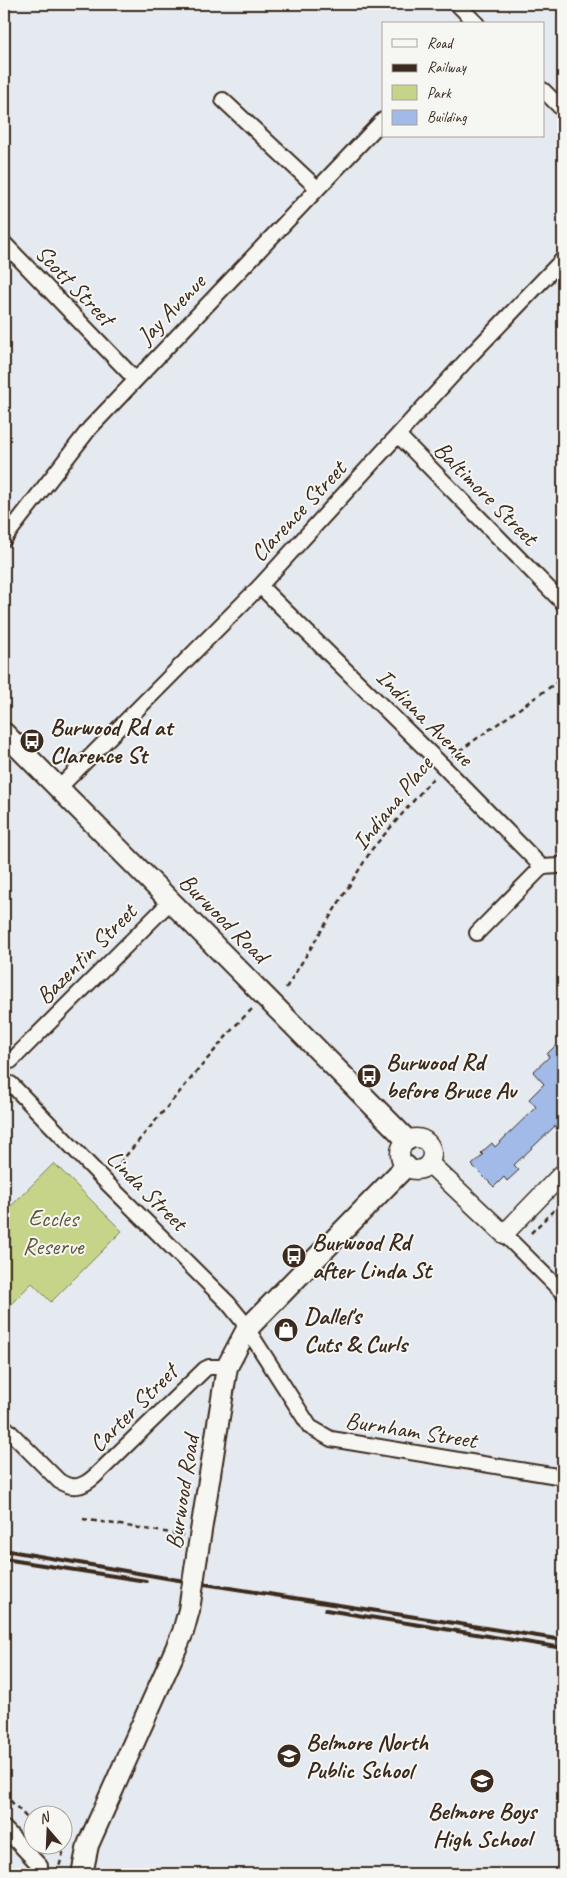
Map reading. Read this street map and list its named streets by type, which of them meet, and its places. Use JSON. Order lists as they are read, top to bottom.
{
  "streets": {
    "main road": ["Burwood Road"],
    "street": [
      "Scott Street",
      "Jay Avenue",
      "Baltimore Street",
      "Clarence Street",
      "Indiana Avenue",
      "Bazentin Street",
      "Linda Street",
      "Carter Street",
      "Burnham Street"
    ],
    "path": ["Indiana Place"]
  },
  "crossings": [
    ["Scott Street", "Jay Avenue"],
    ["Baltimore Street", "Clarence Street"],
    ["Clarence Street", "Indiana Avenue"],
    ["Clarence Street", "Burwood Road"],
    ["Indiana Avenue", "Indiana Place"],
    ["Burwood Road", "Bazentin Street"],
    ["Burwood Road", "Linda Street"],
    ["Burwood Road", "Carter Street"],
    ["Burwood Road", "Burnham Street"],
    ["Linda Street", "Burnham Street"]
  ],
  "parks": ["Eccles Reserve"],
  "places": {
    "bus stop": ["Burwood Rd at Clarence St", "Burwood Rd before Bruce Av", "Burwood Rd after Linda St"],
    "shop": ["Dallel's Cuts & Curls"],
    "school or university": ["Belmore North Public School", "Belmore Boys High School"]
  },
  "legend": [
    "Road",
    "Railway",
    "Park",
    "Building"
  ],
  "north": "top"
}
